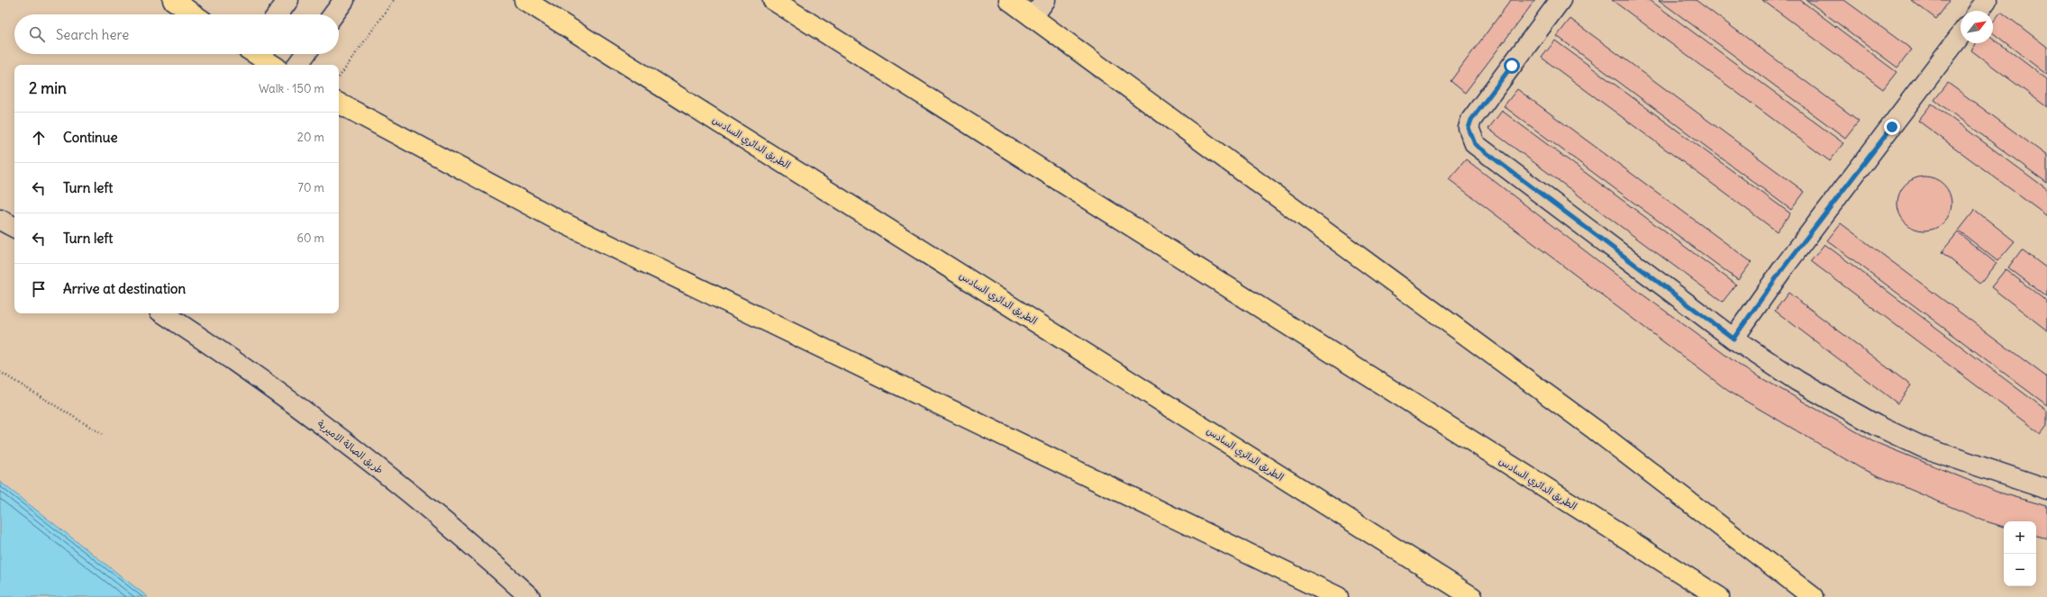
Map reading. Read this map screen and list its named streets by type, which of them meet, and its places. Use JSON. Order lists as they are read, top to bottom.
{
  "streets": {
    "highway": ["الطريق الدائري السادس"],
    "street": ["طريق الصالة الاميرية"]
  },
  "north": "top right",
  "page": {
    "search": "Search here",
    "heading": ["2 min", "Walk · 150 m"],
    "list": [
      ["Continue", "20 m"],
      ["Turn left", "70 m"],
      ["Turn left", "60 m"],
      "Arrive at destination"
    ],
    "map_buttons": ["+", "−"]
  }
}
